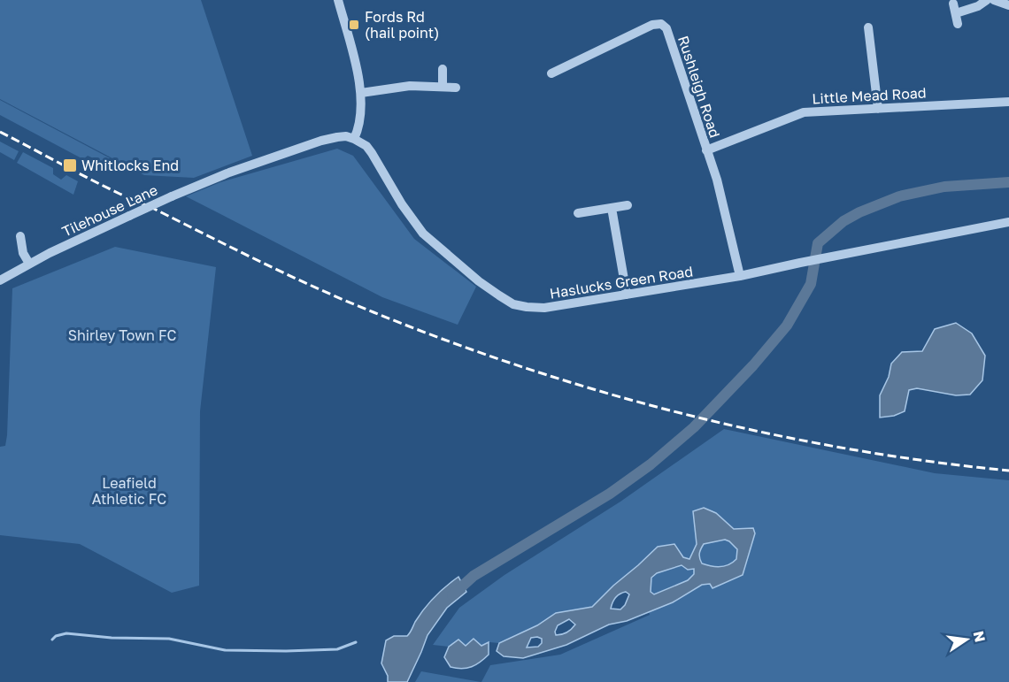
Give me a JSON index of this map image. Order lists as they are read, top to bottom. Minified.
{"streets":{"street":["Rushleigh Road","Little Mead Road","Tilehouse Lane","Haslucks Green Road"]},"crossings":[["Rushleigh Road","Little Mead Road"],["Rushleigh Road","Haslucks Green Road"],["Tilehouse Lane","Haslucks Green Road"]],"parks":["Shirley Town FC","Leafield Athletic FC"],"places":{"transit":["Fords Rd (hail point)","Whitlocks End"]},"north":"right"}
